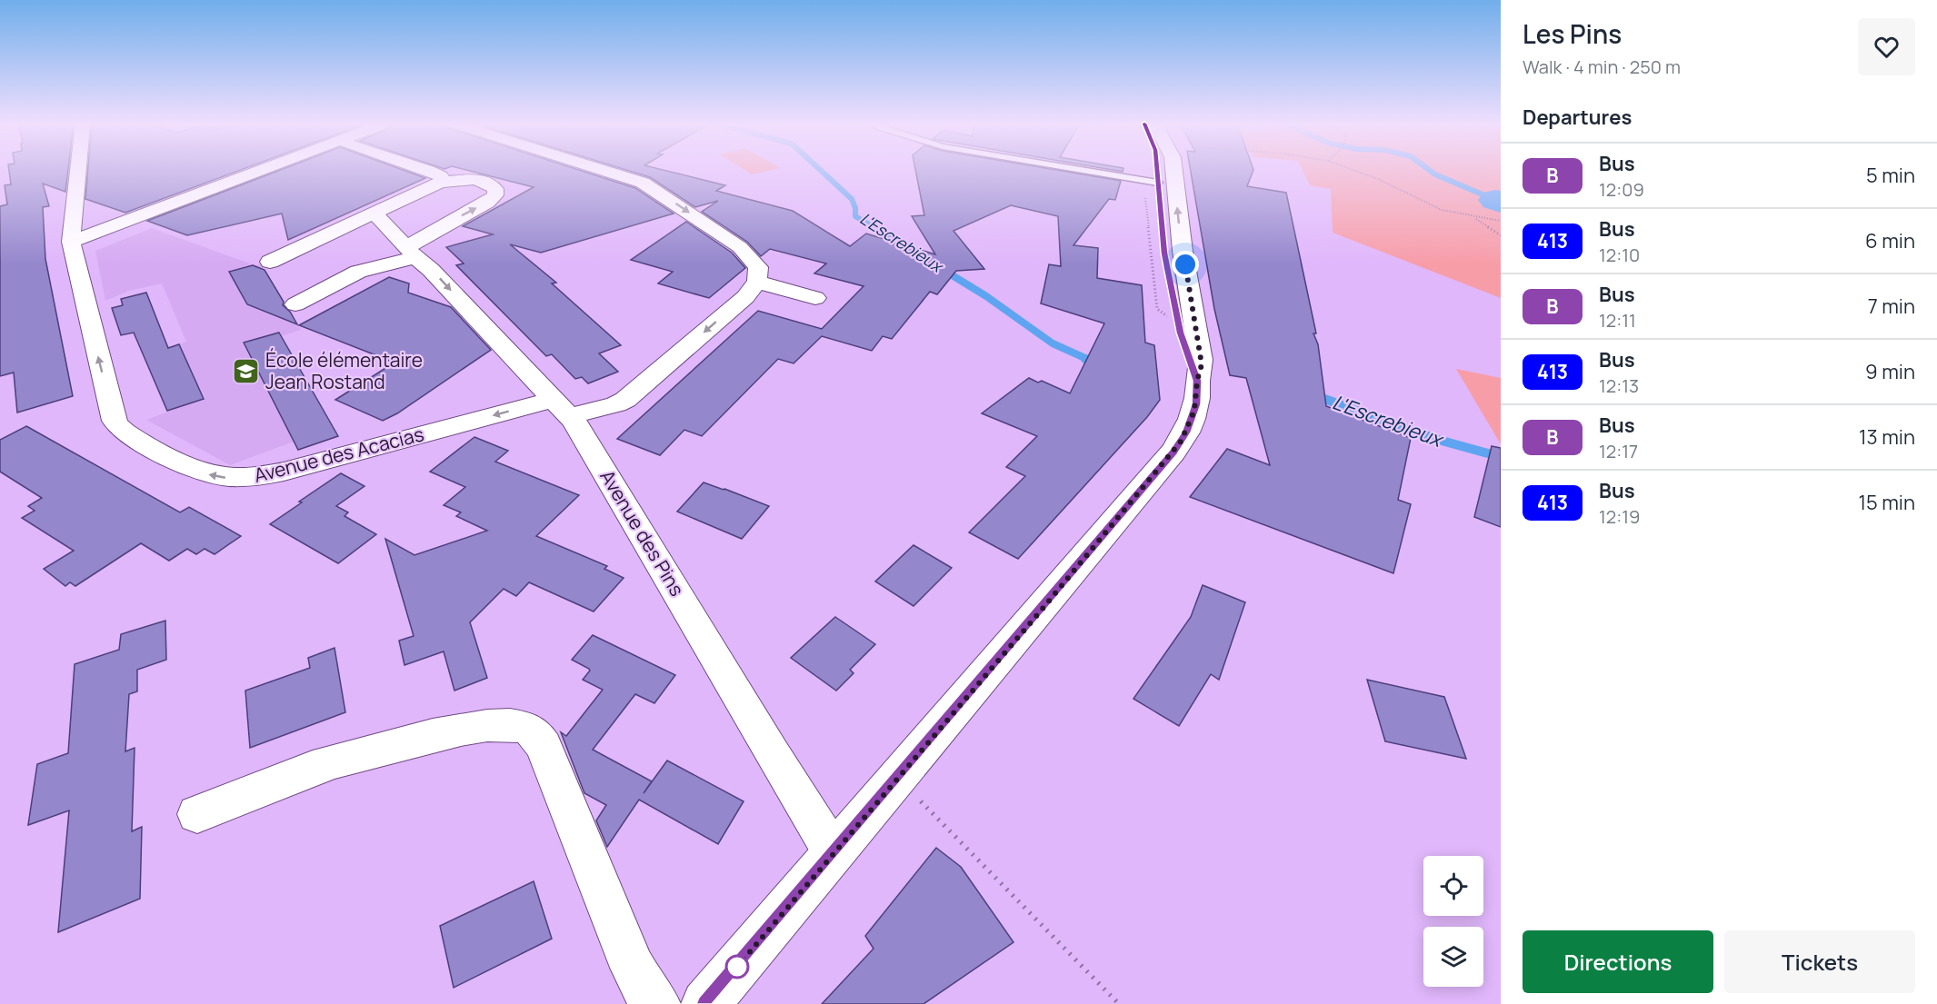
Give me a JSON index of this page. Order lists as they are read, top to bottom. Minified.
{"streets":{"street":["Avenue des Acacias","Avenue des Pins"]},"crossings":[["Avenue des Acacias","Avenue des Pins"]],"water":["L'Escrebieux"],"places":{"school or university":["École élémentaire Jean Rostand"]},"lines":["bus line B"],"page":{"heading":[["Les Pins","Walk · 4 min · 250 m"],"Departures"],"list":[{"mark":"B","name":"Bus","note":"12:09","value":"5 min"},{"mark":"413","name":"Bus","note":"12:10","value":"6 min"},{"mark":"B","name":"Bus","note":"12:11","value":"7 min"},{"mark":"413","name":"Bus","note":"12:13","value":"9 min"},{"mark":"B","name":"Bus","note":"12:17","value":"13 min"},{"mark":"413","name":"Bus","note":"12:19","value":"15 min"}],"buttons":["Directions","Tickets"]}}
